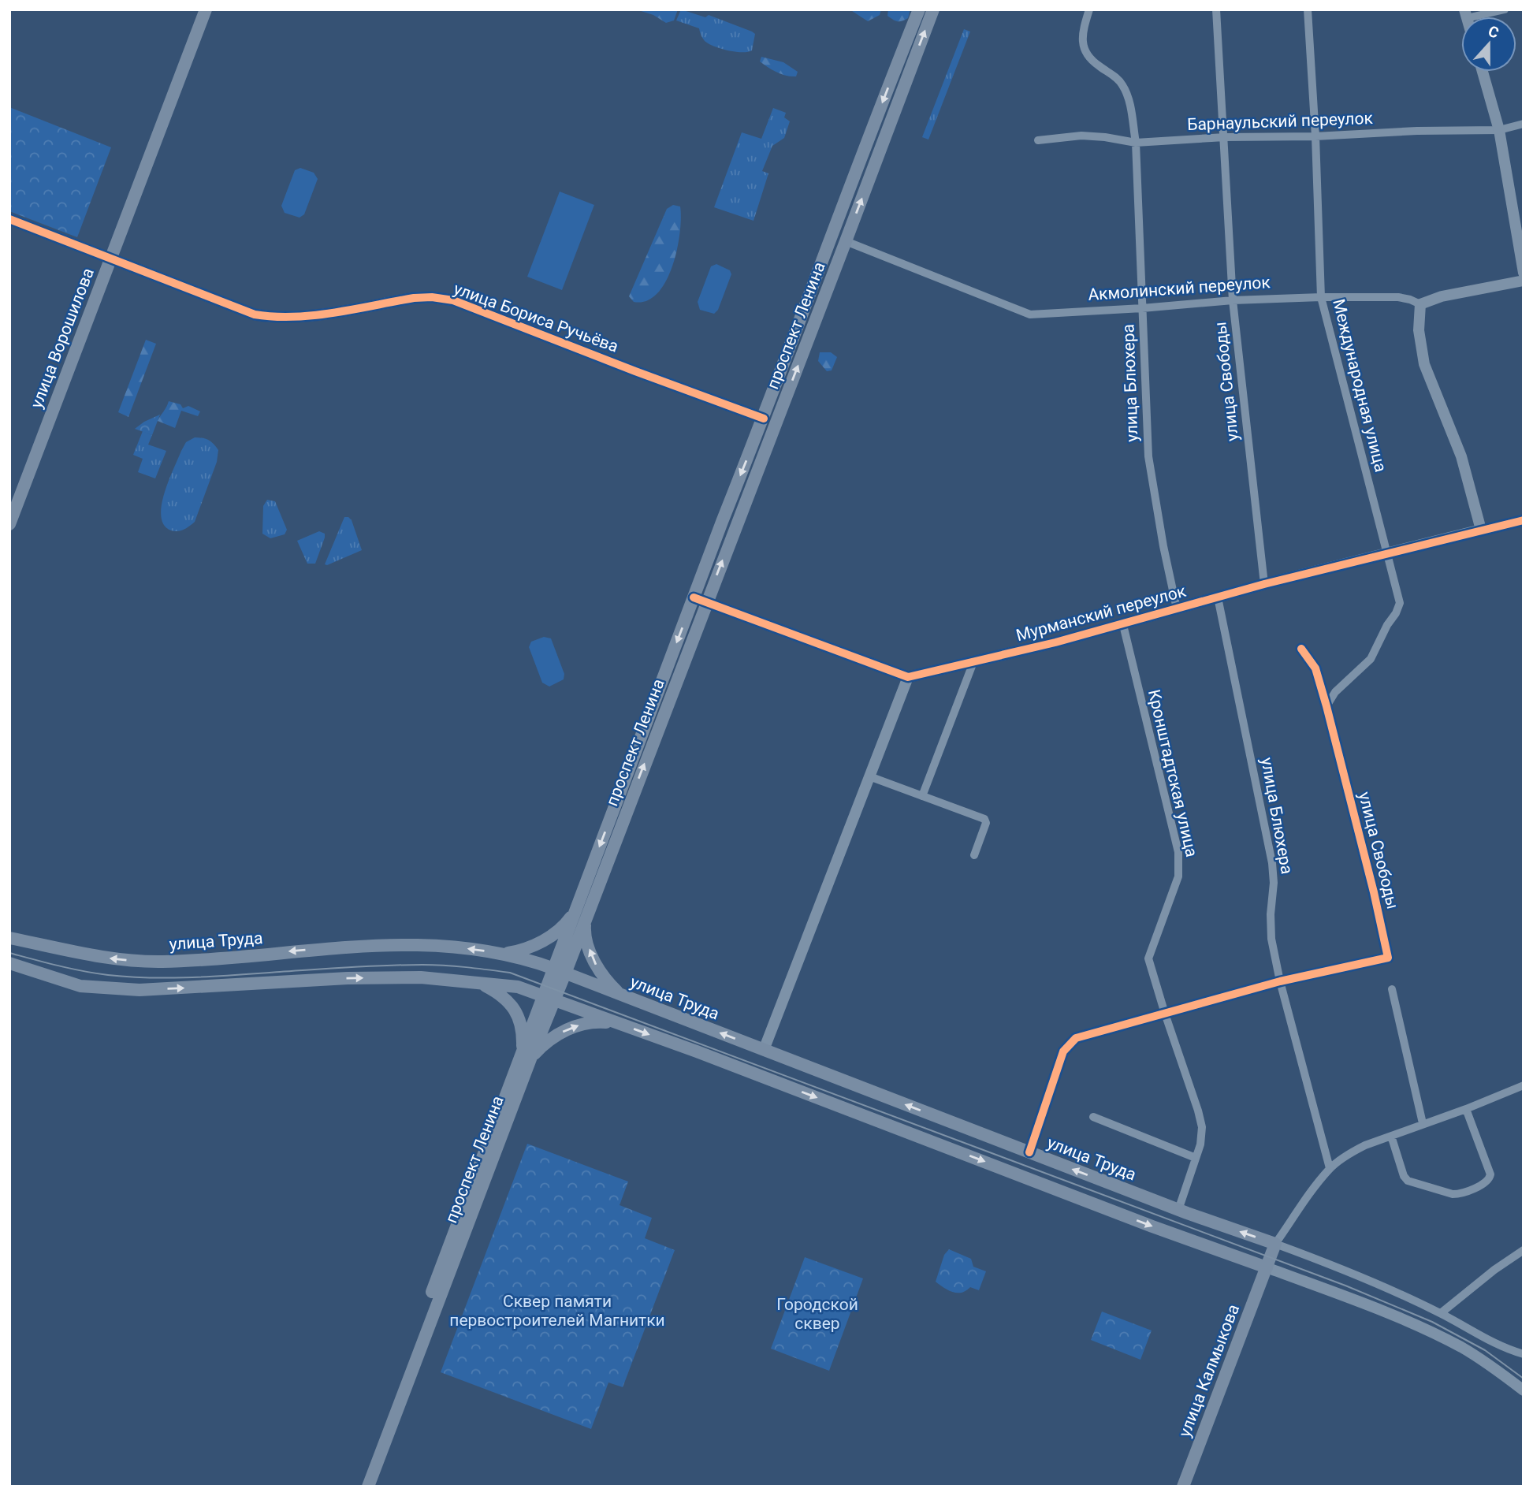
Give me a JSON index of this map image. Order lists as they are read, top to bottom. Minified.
{"streets":{"main road":["улица Бориса Ручьёва","проспект Ленина","улица Ворошилова","улица Труда","улица Калмыкова"],"street":["Барнаульский переулок","Акмолинский переулок","улица Свободы","улица Блюхера","Международная улица","Мурманский переулок","Кронштадтская улица"]},"crossings":[["Барнаульский переулок","улица Свободы"],["Барнаульский переулок","улица Блюхера"],["Барнаульский переулок","Международная улица"],["Акмолинский переулок","проспект Ленина"],["Акмолинский переулок","улица Свободы"],["Акмолинский переулок","улица Блюхера"],["Акмолинский переулок","Международная улица"],["улица Бориса Ручьёва","проспект Ленина"],["улица Бориса Ручьёва","улица Ворошилова"],["проспект Ленина","улица Труда"],["улица Свободы","улица Блюхера"],["улица Свободы","Международная улица"],["улица Свободы","Мурманский переулок"],["улица Блюхера","Мурманский переулок"],["Международная улица","Мурманский переулок"],["Мурманский переулок","Кронштадтская улица"],["Кронштадтская улица","улица Труда"]],"parks":["Сквер памяти первостроителей Магнитки","Городской сквер"],"north":"top"}
